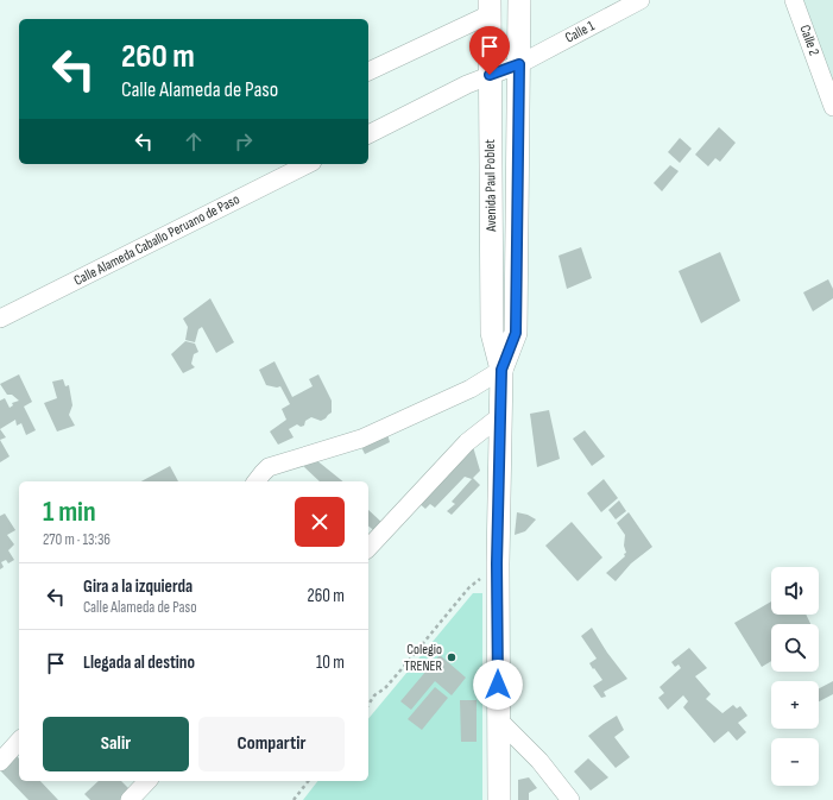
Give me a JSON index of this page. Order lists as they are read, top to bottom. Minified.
{"streets":{"main road":["Avenida Paul Poblet"],"street":["Calle 1","Calle 2","Calle Alameda Caballo Peruano de Paso"]},"crossings":[["Calle 1","Avenida Paul Poblet"]],"places":["Colegio TRENER"],"page":{"turn":["260 m","Calle Alameda de Paso"],"heading":["1 min","270 m · 13:36"],"list":[{"name":"Gira a la izquierda","note":"Calle Alameda de Paso","value":"260 m"},{"name":"Llegada al destino","value":"10 m"}],"map_buttons":["+","−"],"buttons":["Salir","Compartir"]}}
